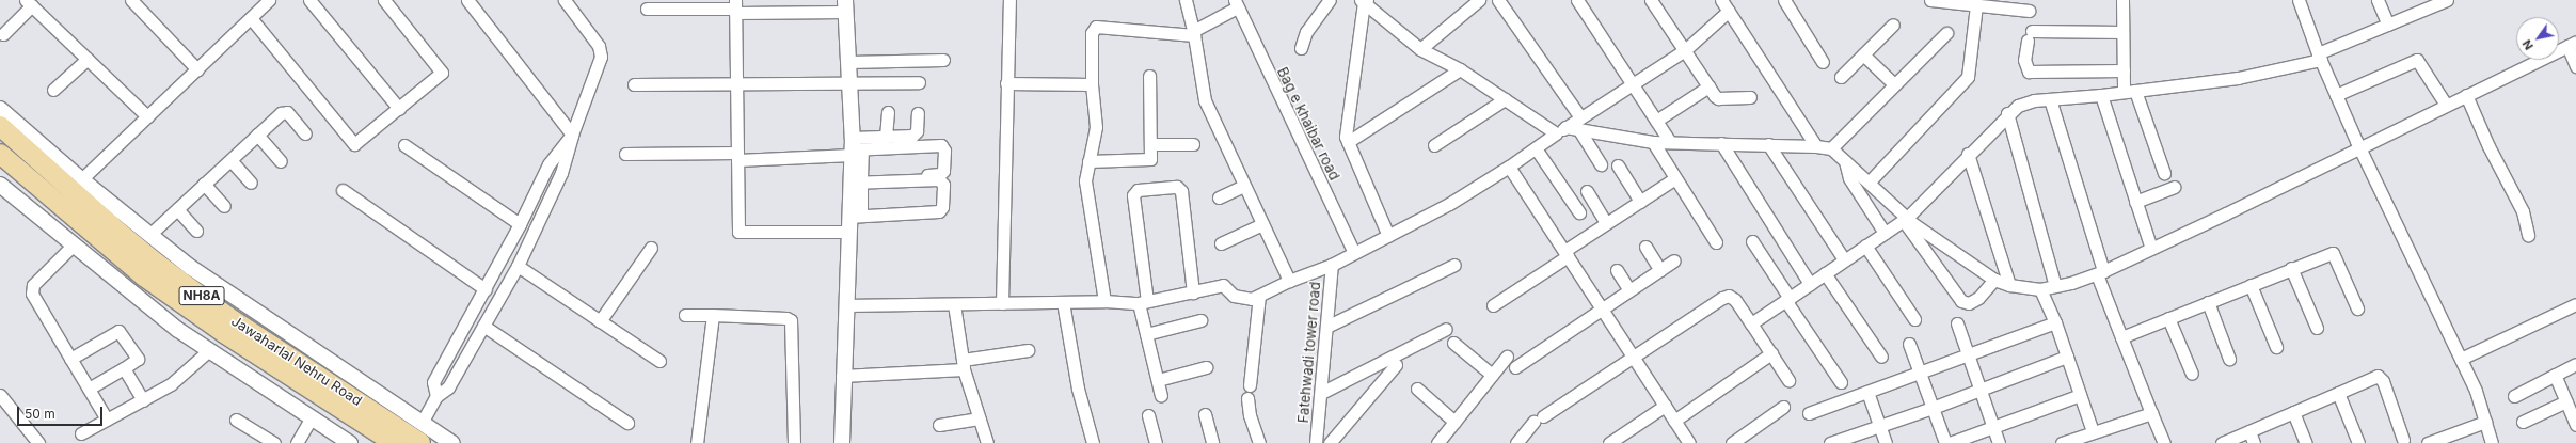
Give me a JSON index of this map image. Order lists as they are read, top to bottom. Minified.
{"streets":{"main road":["NH8A","Jawaharlal Nehru Road"],"street":["Bag e khaibar road","Fatehwadi tower road"]},"scale_bar":"50 m","north":"bottom left"}
